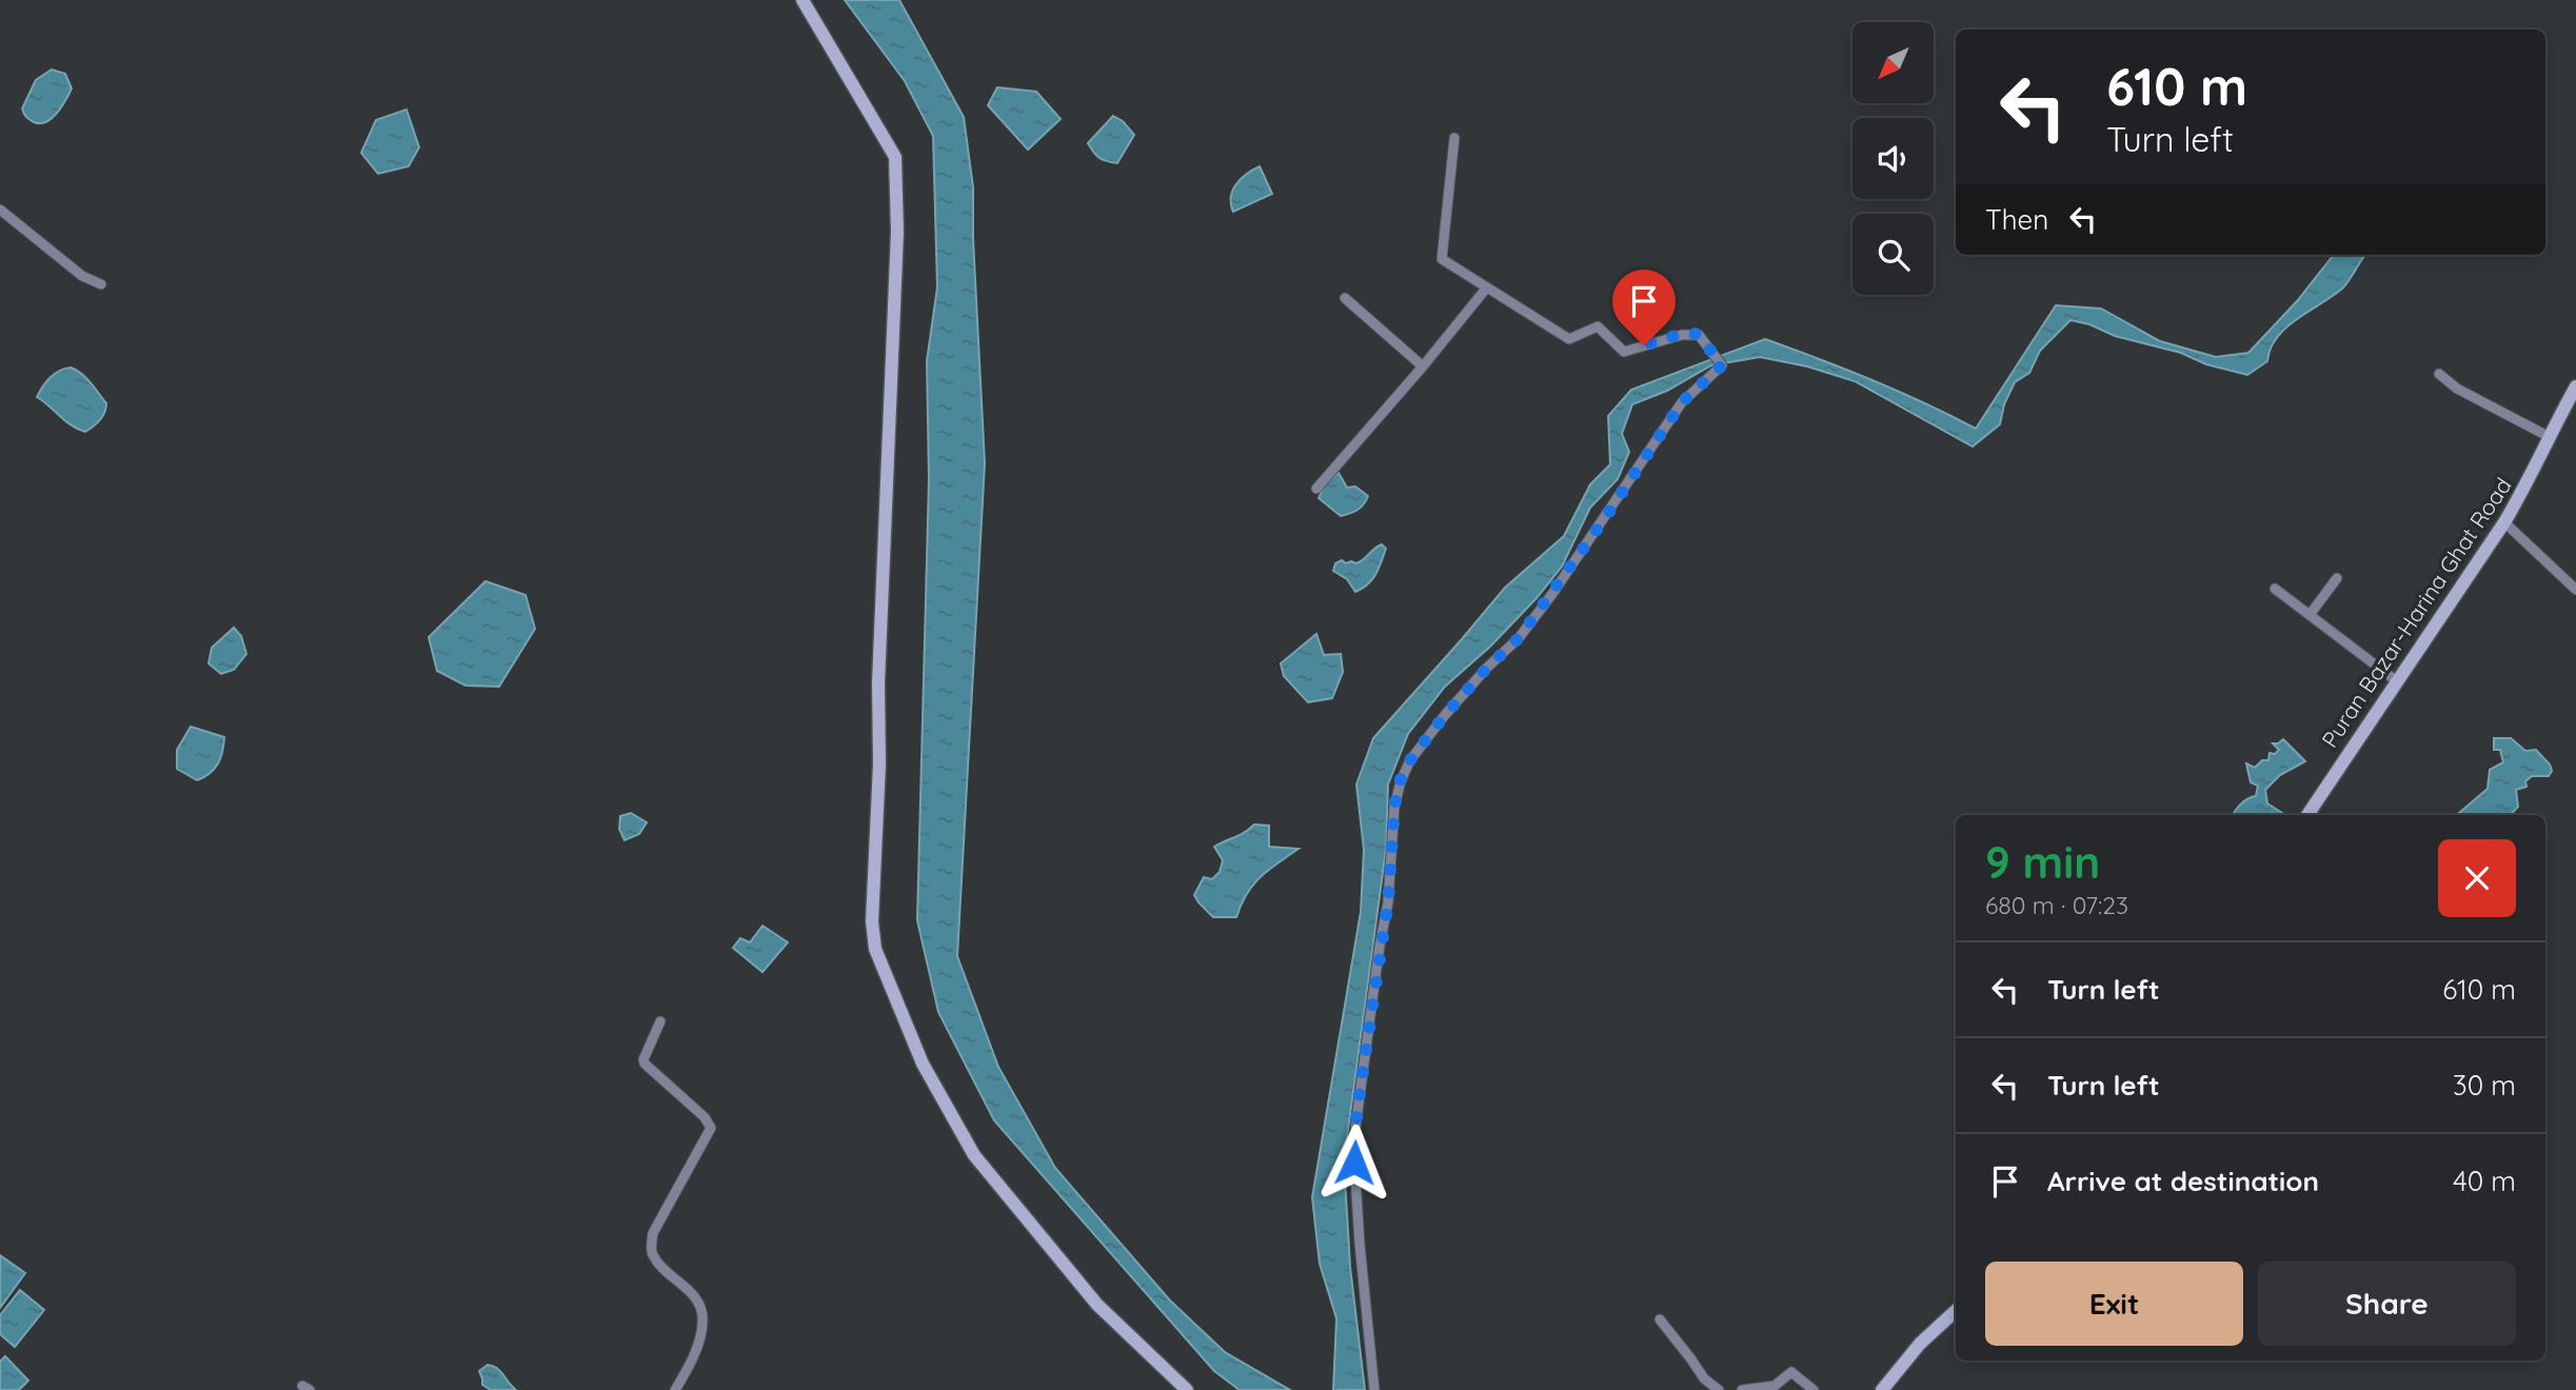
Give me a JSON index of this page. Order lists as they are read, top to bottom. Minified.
{"streets":{"main road":["Puran Bazar-Harina Ghat Road"]},"north":"bottom left","page":{"turn":["610 m","Turn left"],"then":"Then","heading":["9 min","680 m · 07:23"],"list":[{"name":"Turn left","value":"610 m"},{"name":"Turn left","value":"30 m"},{"name":"Arrive at destination","value":"40 m"}],"buttons":["Exit","Share"]}}
